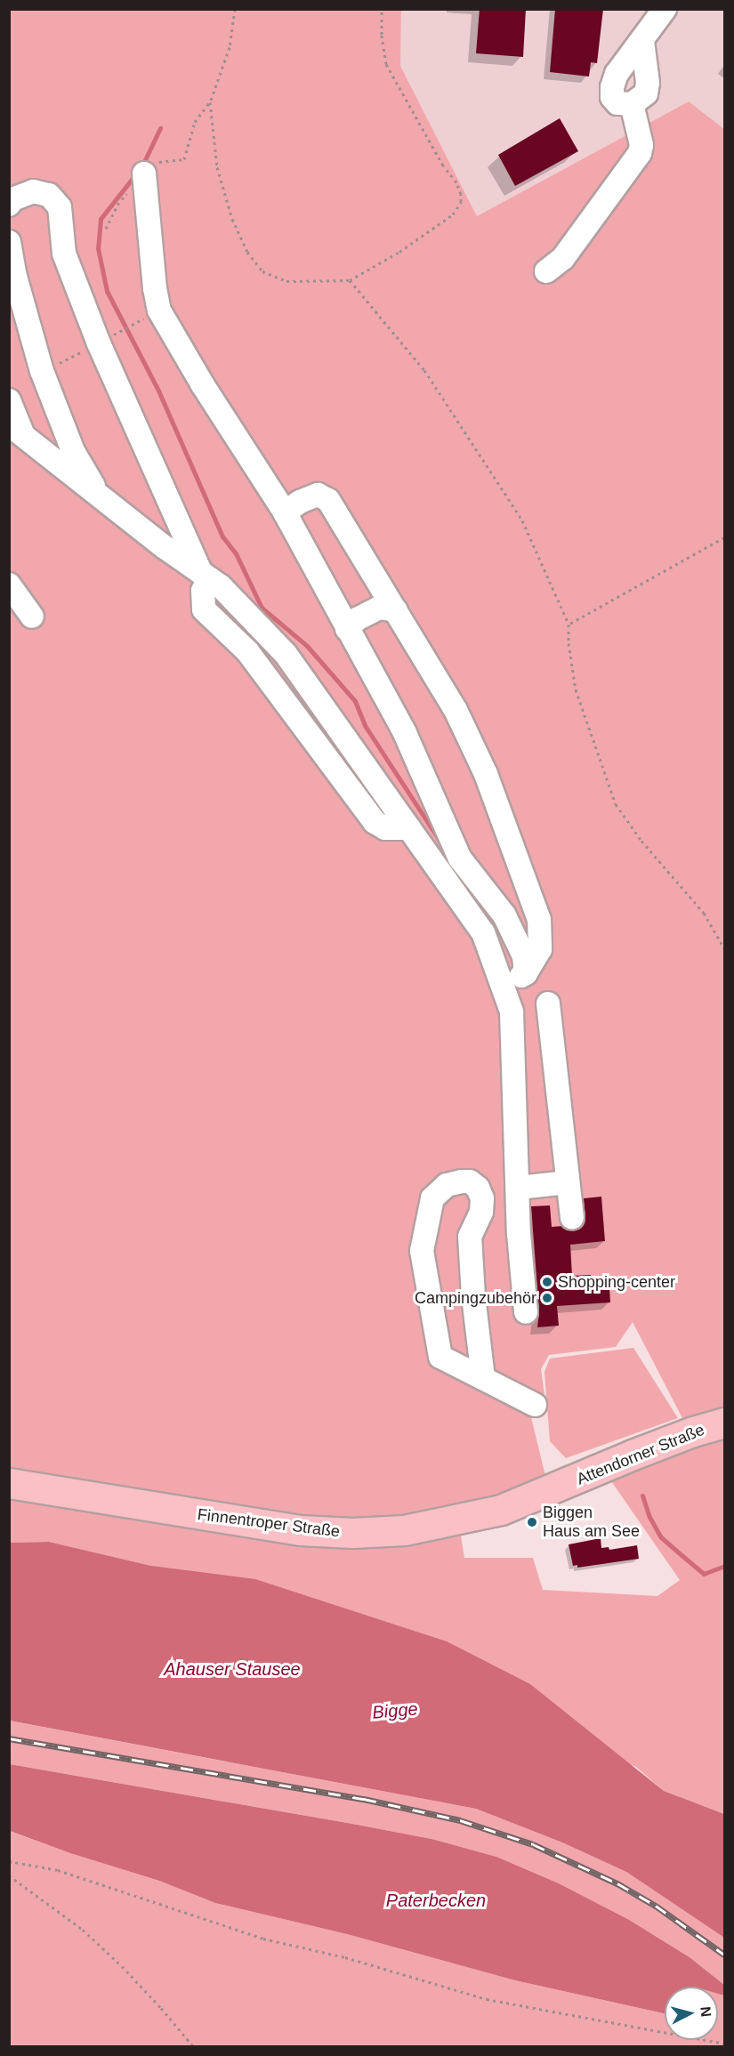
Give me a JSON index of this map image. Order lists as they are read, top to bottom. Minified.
{"streets":{"main road":["Attendorner Straße","Finnentroper Straße"]},"crossings":[["Attendorner Straße","Finnentroper Straße"]],"water":["Ahauser Stausee","Bigge","Paterbecken"],"places":["Shopping-center","Campingzubehör","Biggen Haus am See"],"north":"right"}
